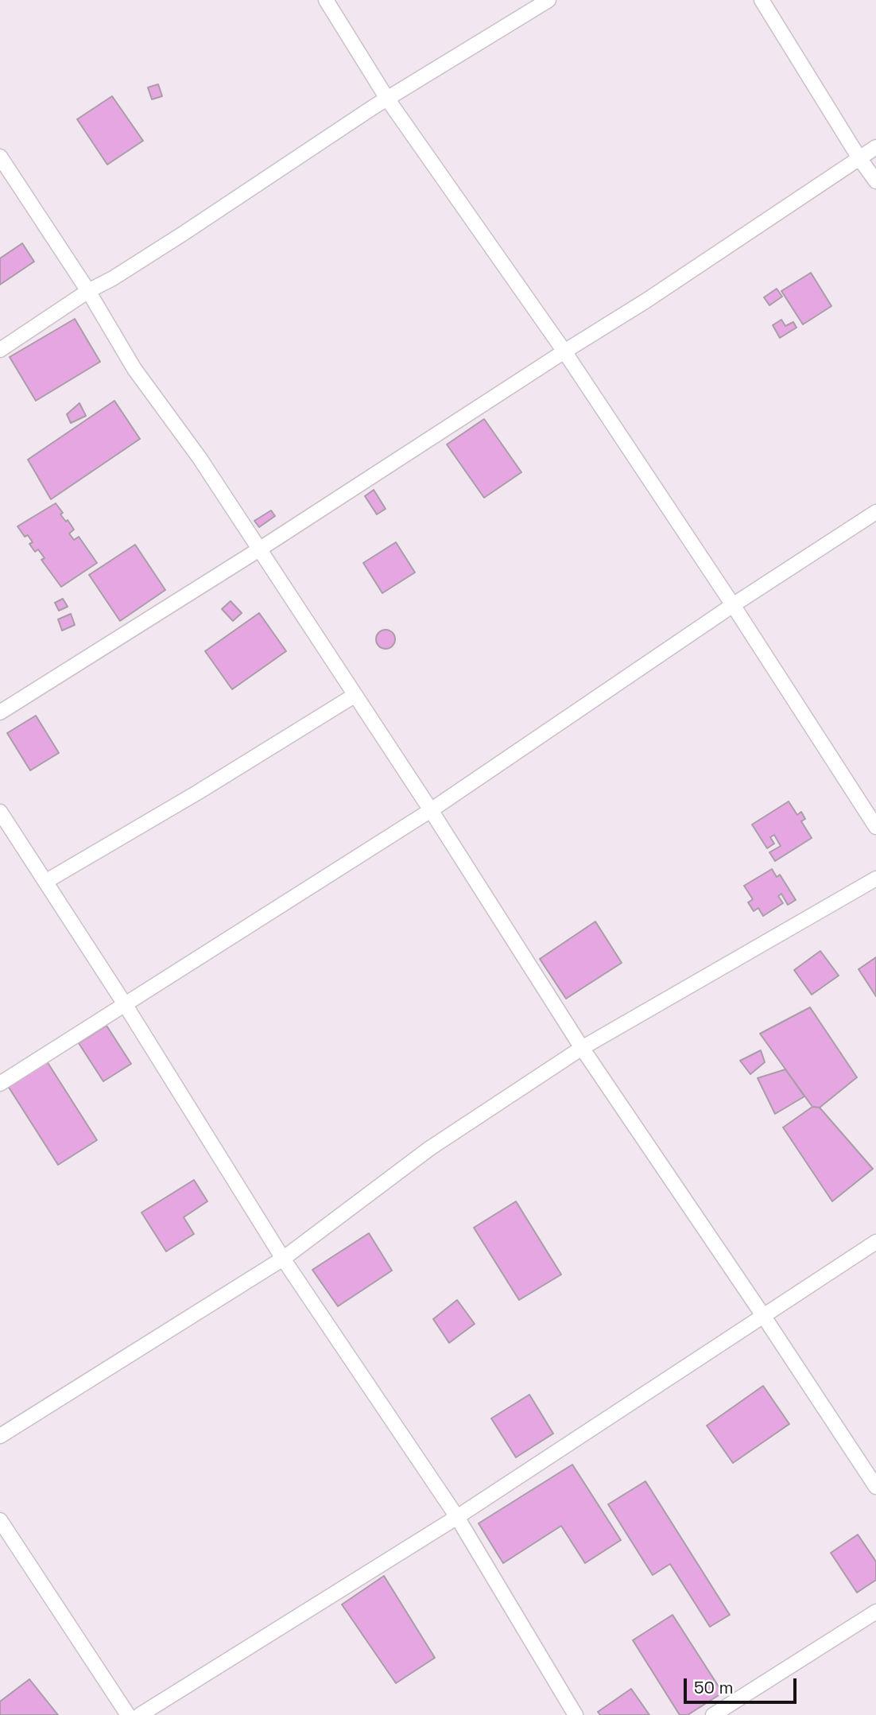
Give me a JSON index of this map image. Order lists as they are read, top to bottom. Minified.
{"scale_bar":"50 m"}
